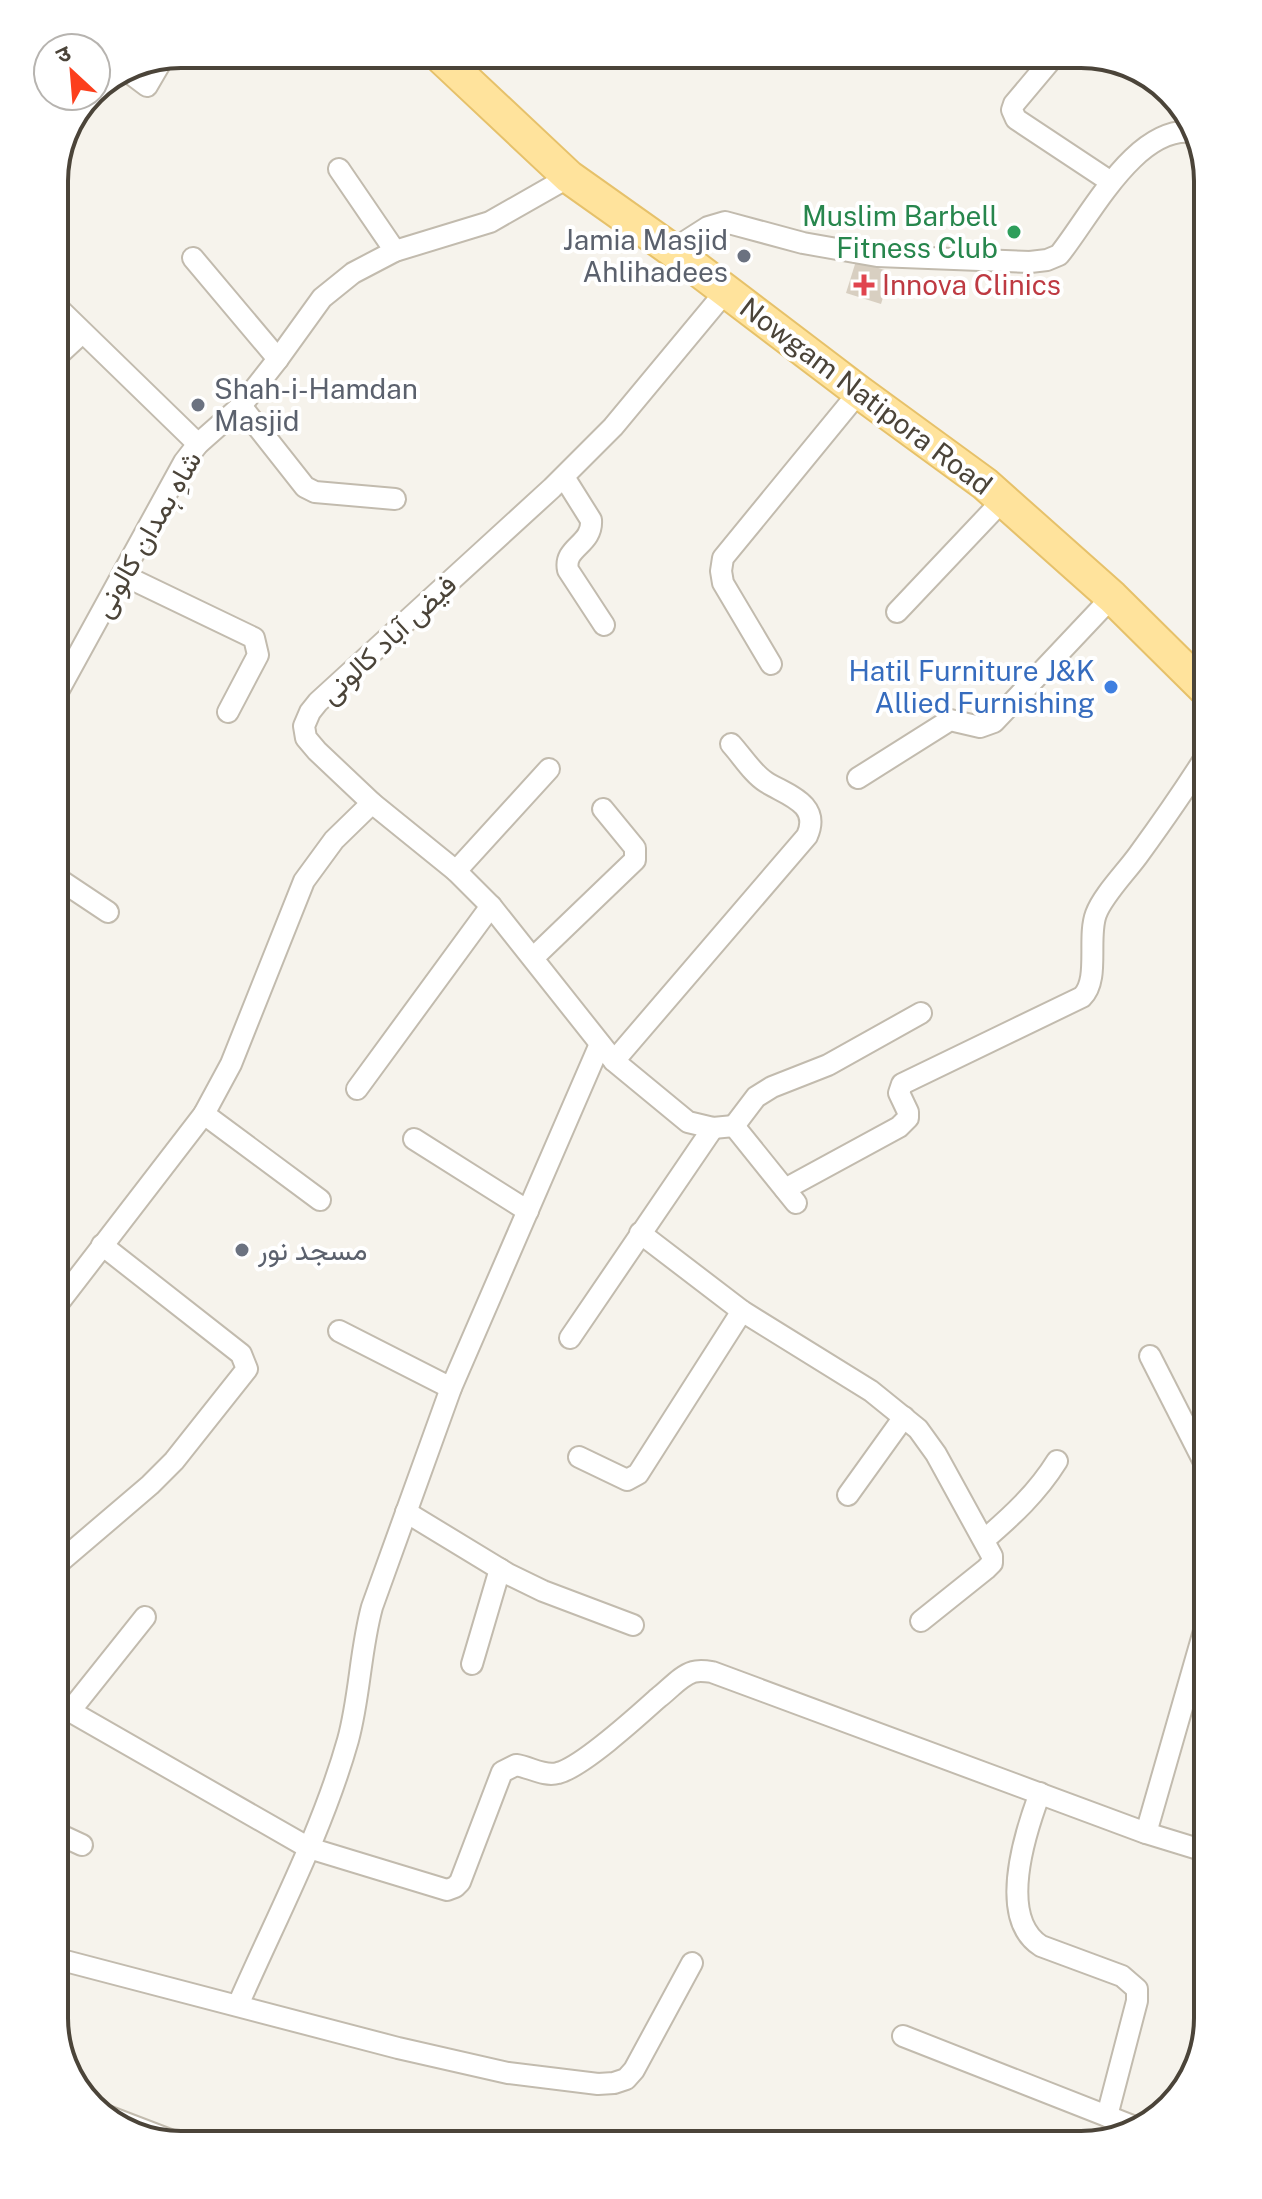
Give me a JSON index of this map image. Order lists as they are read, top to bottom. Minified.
{"streets":{"main road":["Nowgam Natipora Road"],"street":["شاہِ ہمدان کالونی","فیض آباد کالونی"]},"crossings":[["Nowgam Natipora Road","شاہِ ہمدان کالونی"],["Nowgam Natipora Road","فیض آباد کالونی"]],"places":{"other":["Muslim Barbell Fitness Club","Jamia Masjid Ahlihadees","Shah-i-Hamdan Masjid","Hatil Furniture J&K Allied Furnishing","مسجد نور"],"health":["Innova Clinics"]},"north":"top left"}
